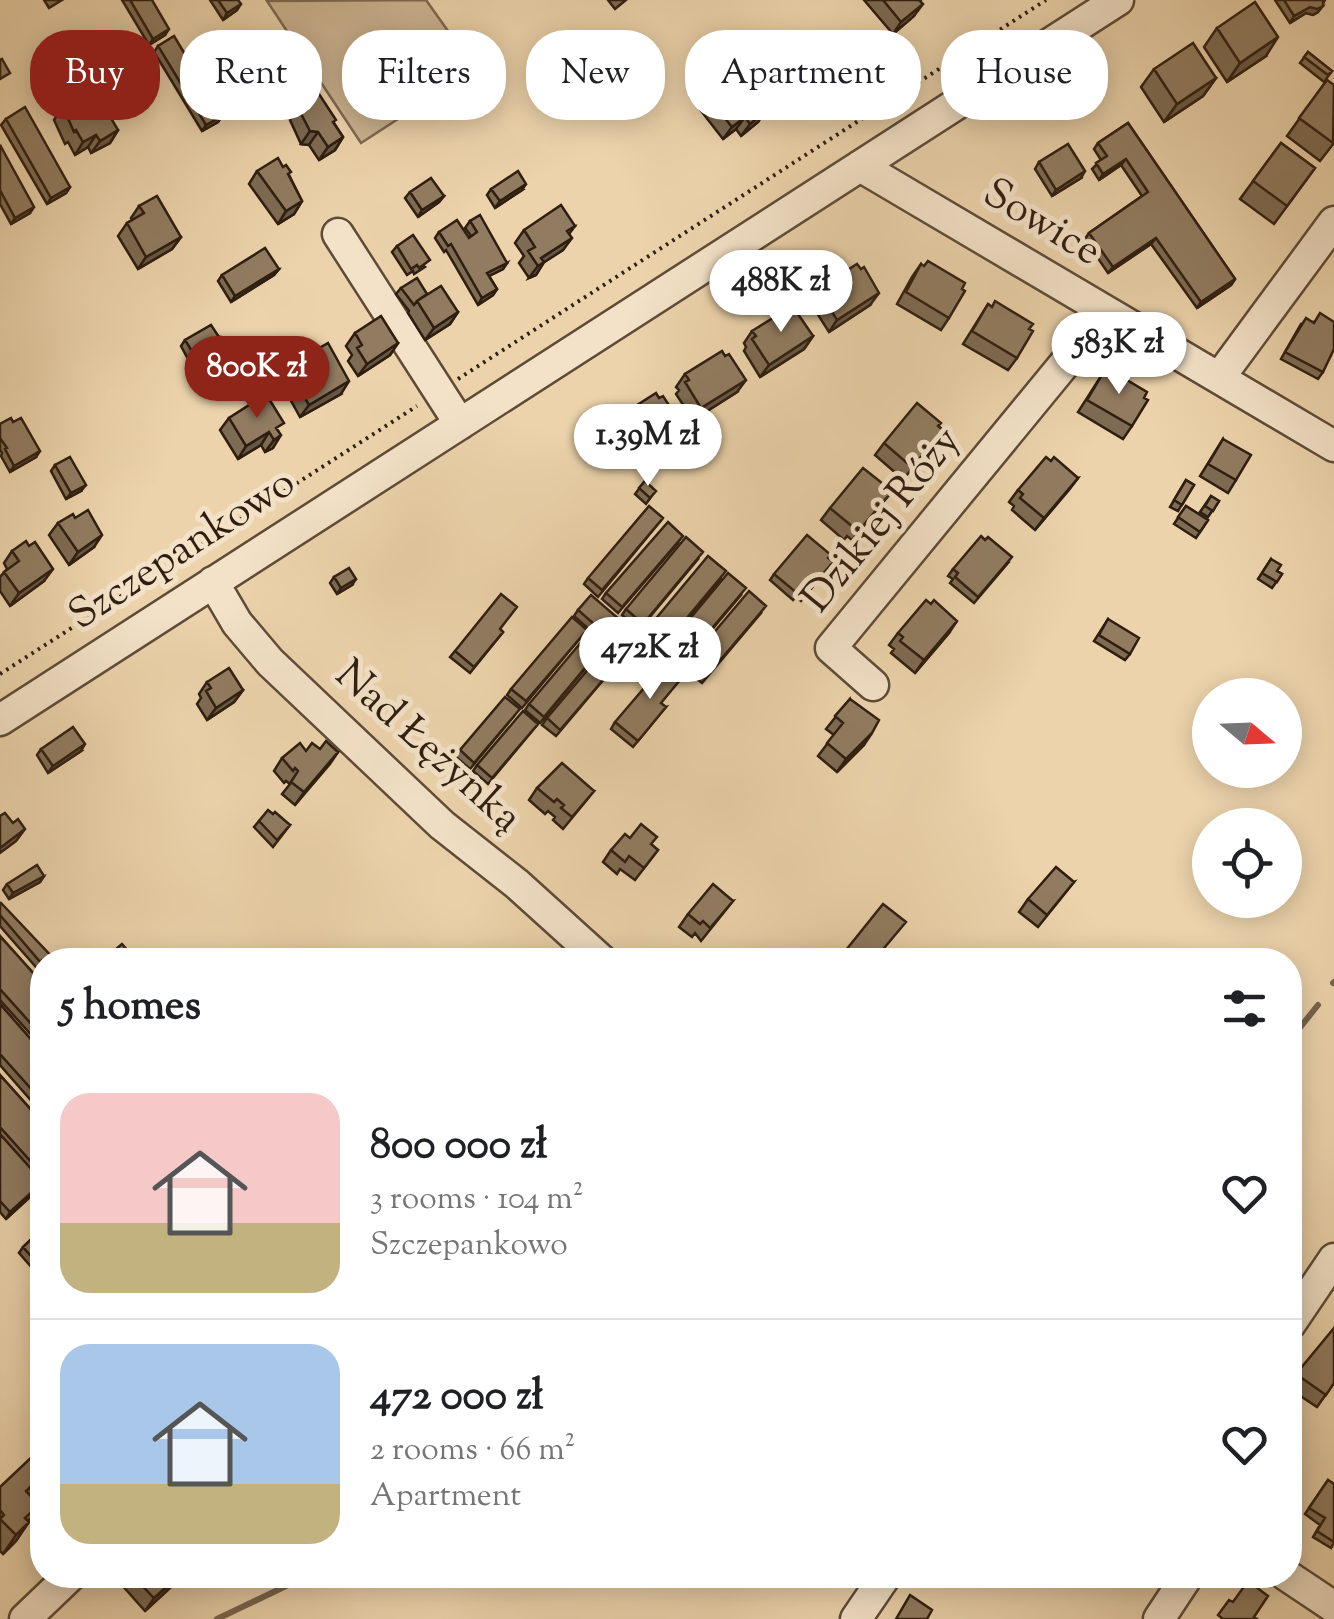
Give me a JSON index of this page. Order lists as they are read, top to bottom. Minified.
{"streets":{"street":["Sowice","Dzikiej Róży","Szczepankowo","Nad Łężynką"]},"crossings":[["Sowice","Dzikiej Róży"],["Sowice","Szczepankowo"],["Szczepankowo","Nad Łężynką"]],"north":"right","page":{"chip":["Buy","Rent","Filters","New","Apartment","House"],"price":["488K zł","583K zł","800K zł","1.39M zł","472K zł"],"heading":"5 homes","list":[{"name":"800 000 zł","note":"3 rooms · 104 m² · Szczepankowo"},{"name":"472 000 zł","note":"2 rooms · 66 m² · Apartment"}]}}
